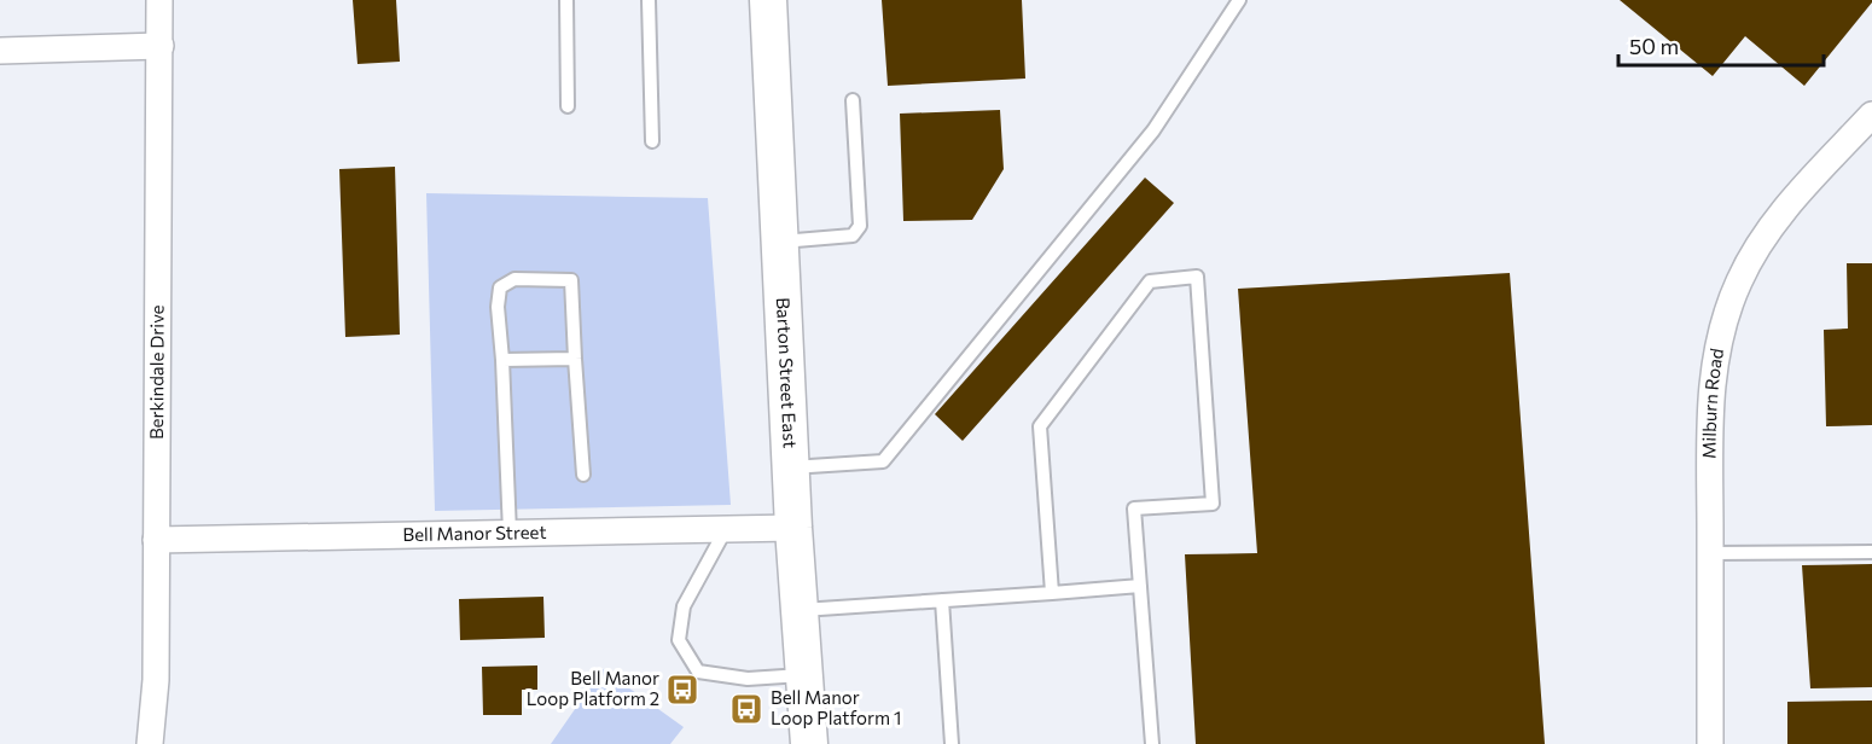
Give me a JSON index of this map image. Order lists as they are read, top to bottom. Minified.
{"streets":{"main road":["Barton Street East"],"street":["Berkindale Drive","Milburn Road","Bell Manor Street"]},"crossings":[["Berkindale Drive","Bell Manor Street"],["Barton Street East","Bell Manor Street"]],"places":{"bus stop":["Bell Manor Loop Platform 2","Bell Manor Loop Platform 1"]},"scale_bar":"50 m"}
